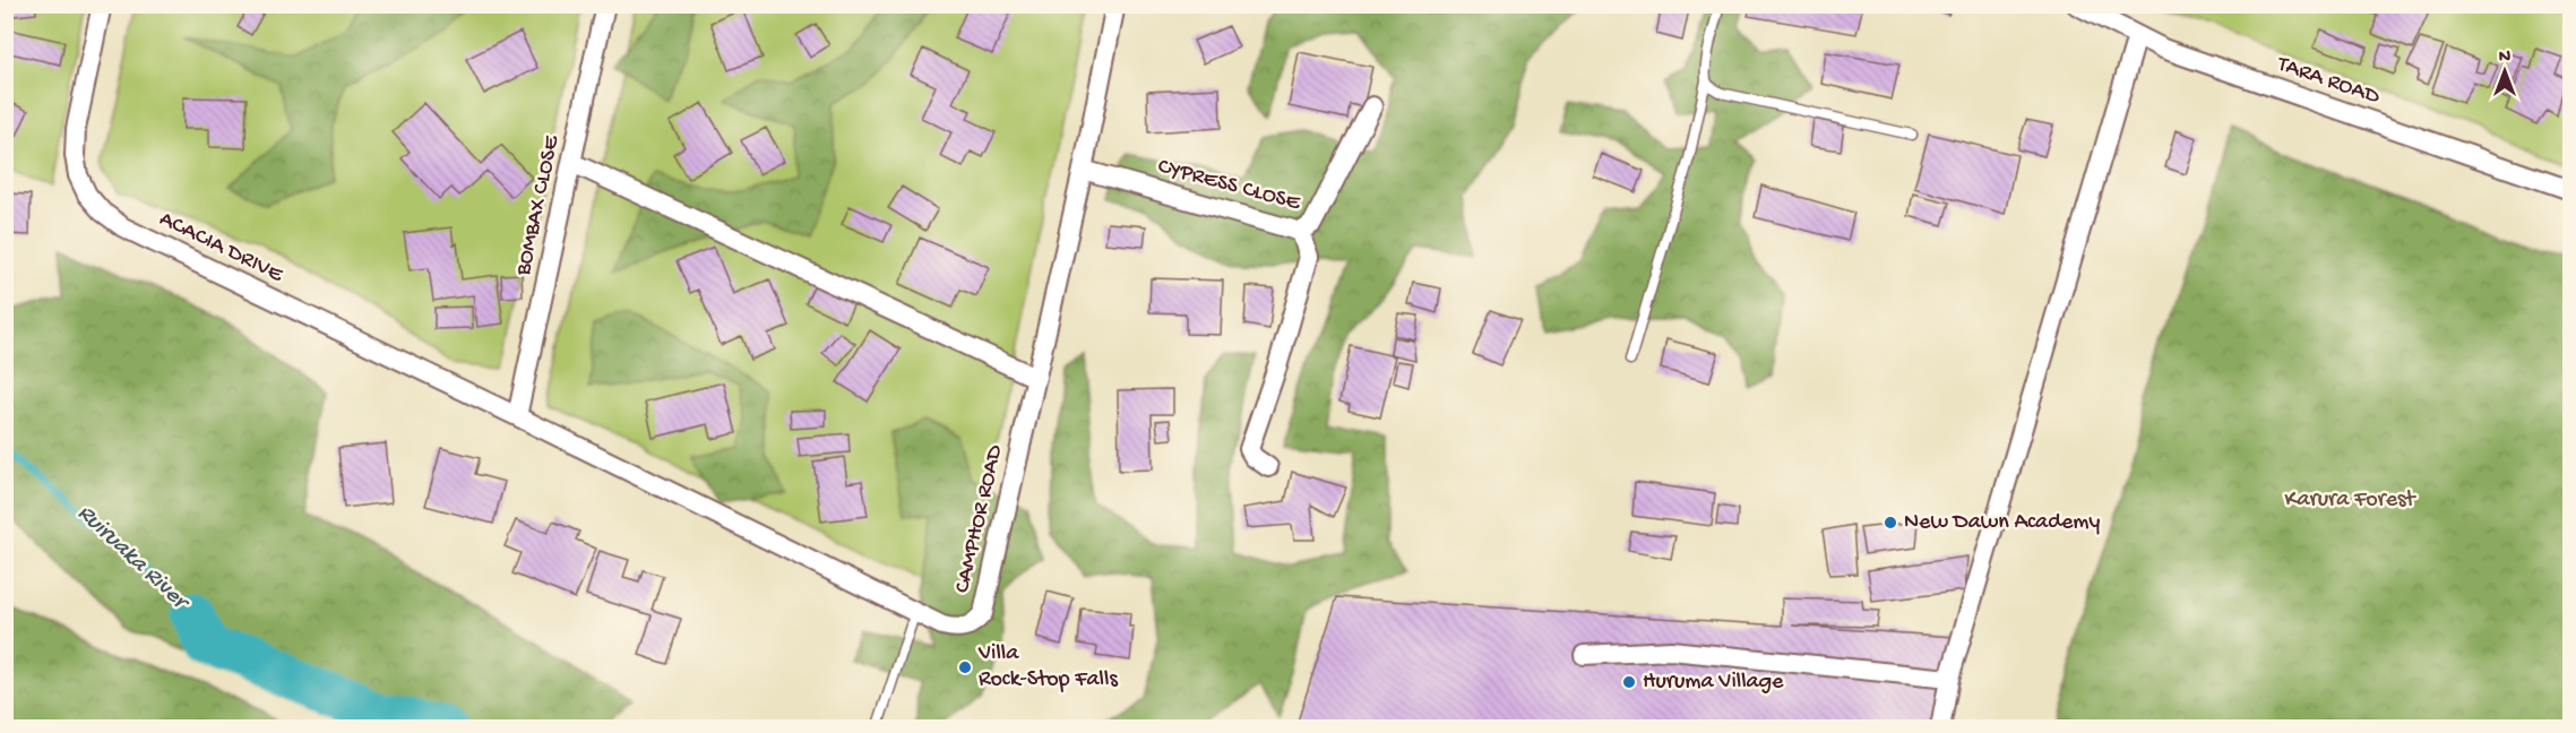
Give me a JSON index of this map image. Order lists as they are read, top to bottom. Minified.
{"streets":{"street":["TARA ROAD","CYPRESS CLOSE","BOMBAX CLOSE","ACACIA DRIVE","CAMPHOR ROAD"]},"crossings":[["CYPRESS CLOSE","CAMPHOR ROAD"],["BOMBAX CLOSE","ACACIA DRIVE"],["BOMBAX CLOSE","CAMPHOR ROAD"],["ACACIA DRIVE","CAMPHOR ROAD"]],"water":["Ruiruaka River"],"parks":["Karura Forest"],"places":["New Dawn Academy","Villa Rock-Stop Falls","Huruma Village"],"north":"top"}
